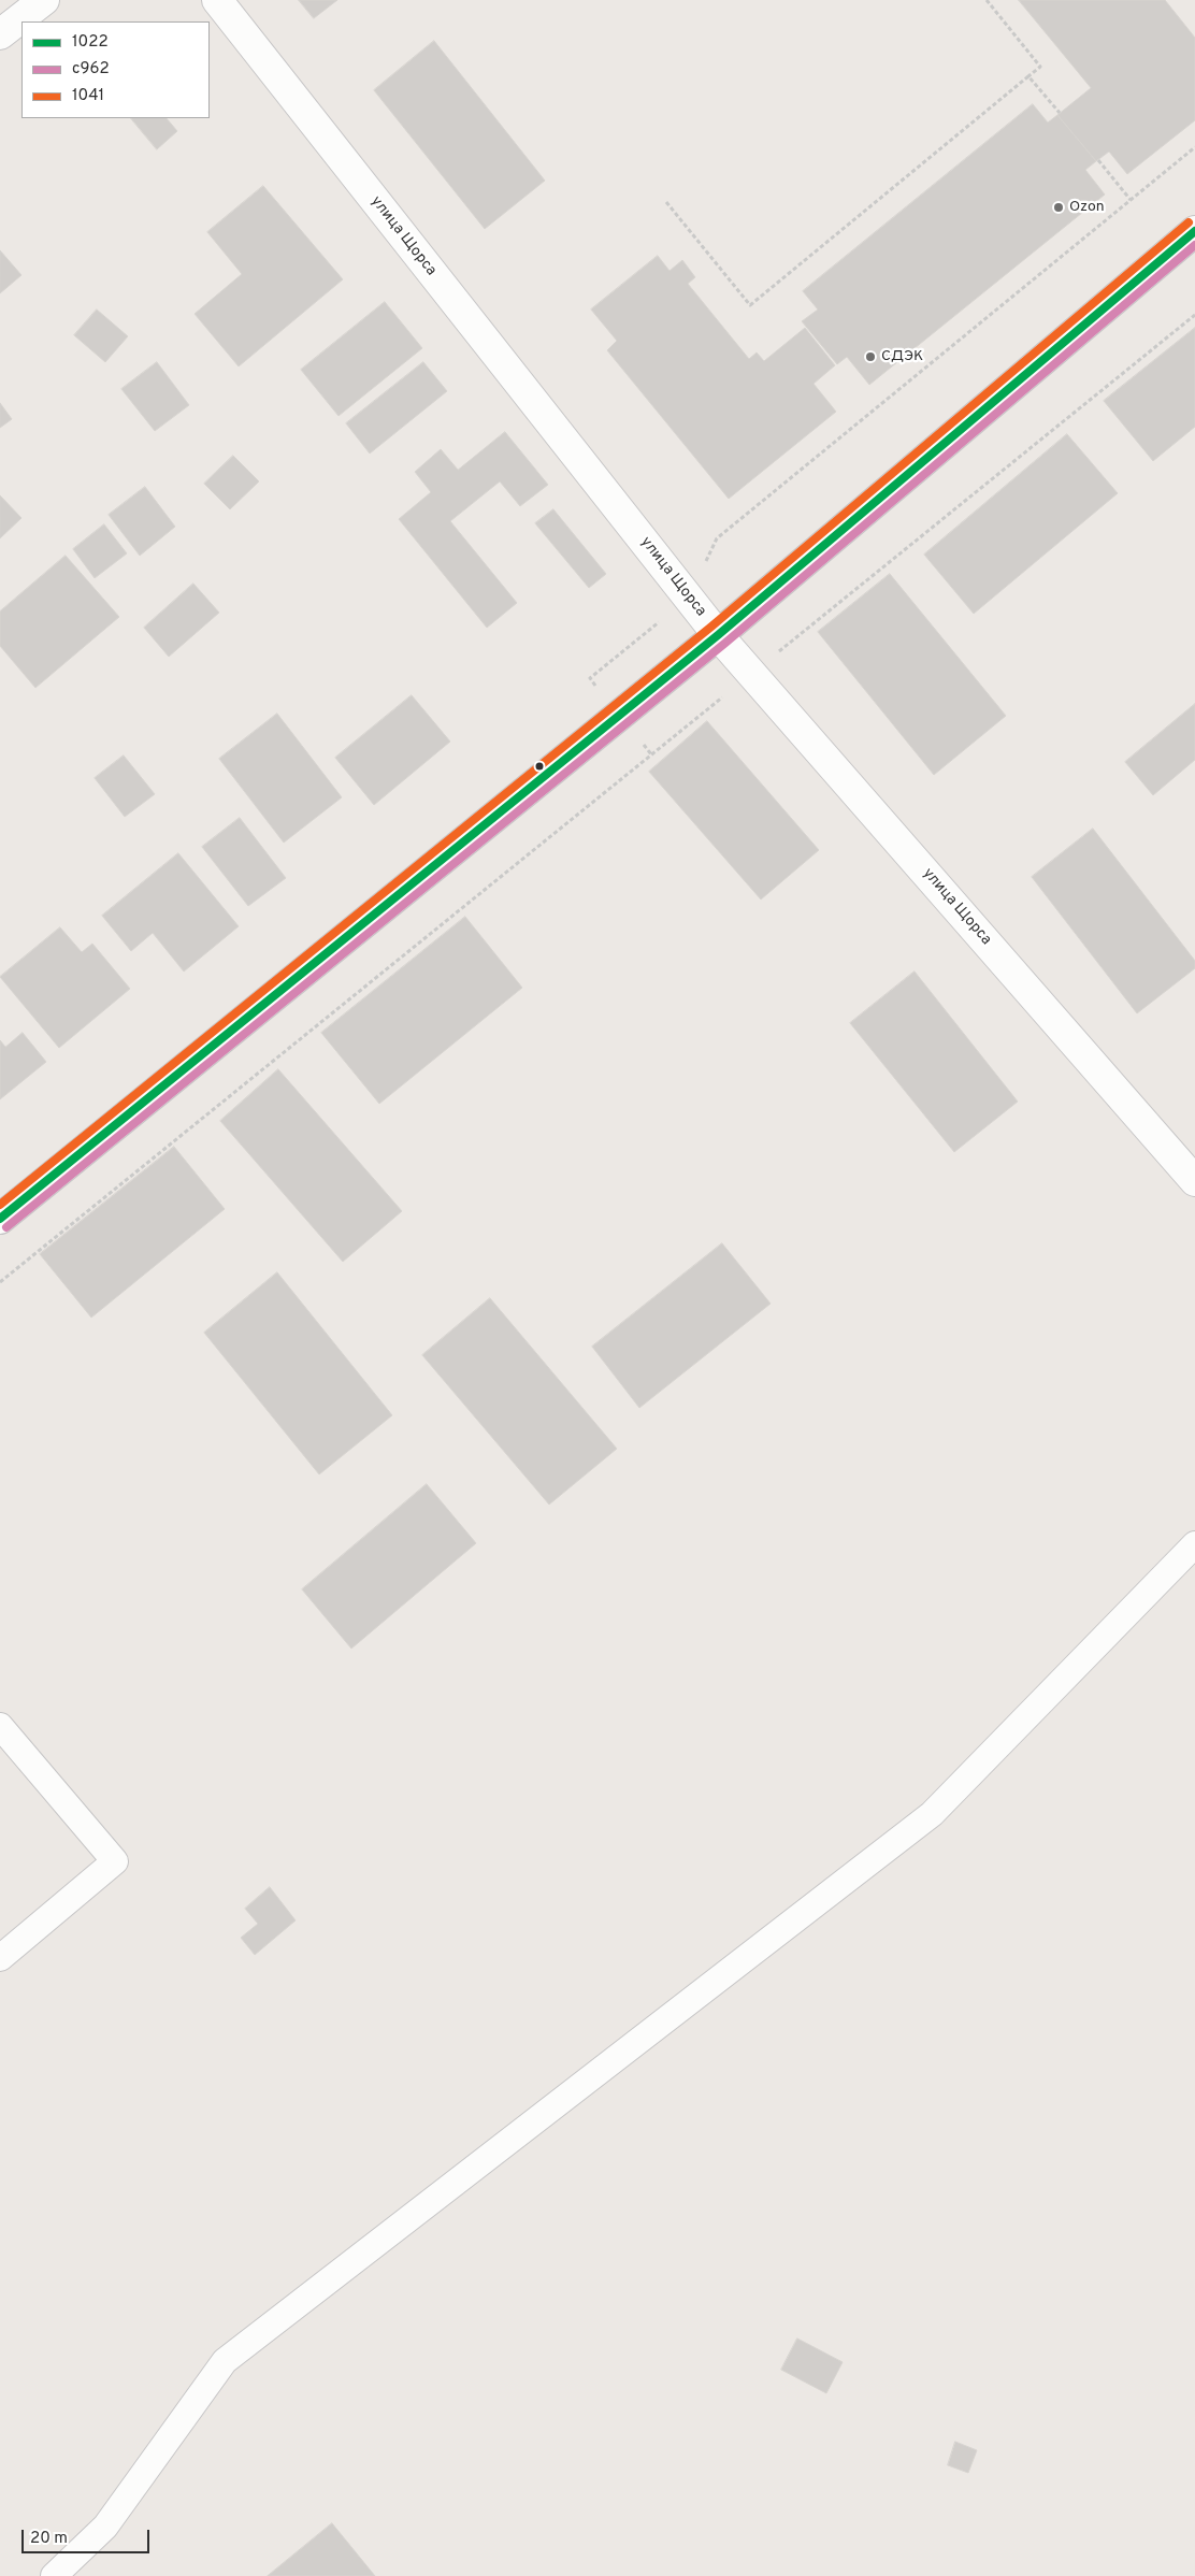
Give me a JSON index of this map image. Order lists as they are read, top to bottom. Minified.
{"streets":{"street":["улица Щорса"]},"places":["Ozon","СДЭК"],"lines":["transit line 1041","transit line 1022","transit line с962"],"legend":["1022","с962","1041"],"scale_bar":"20 m"}
